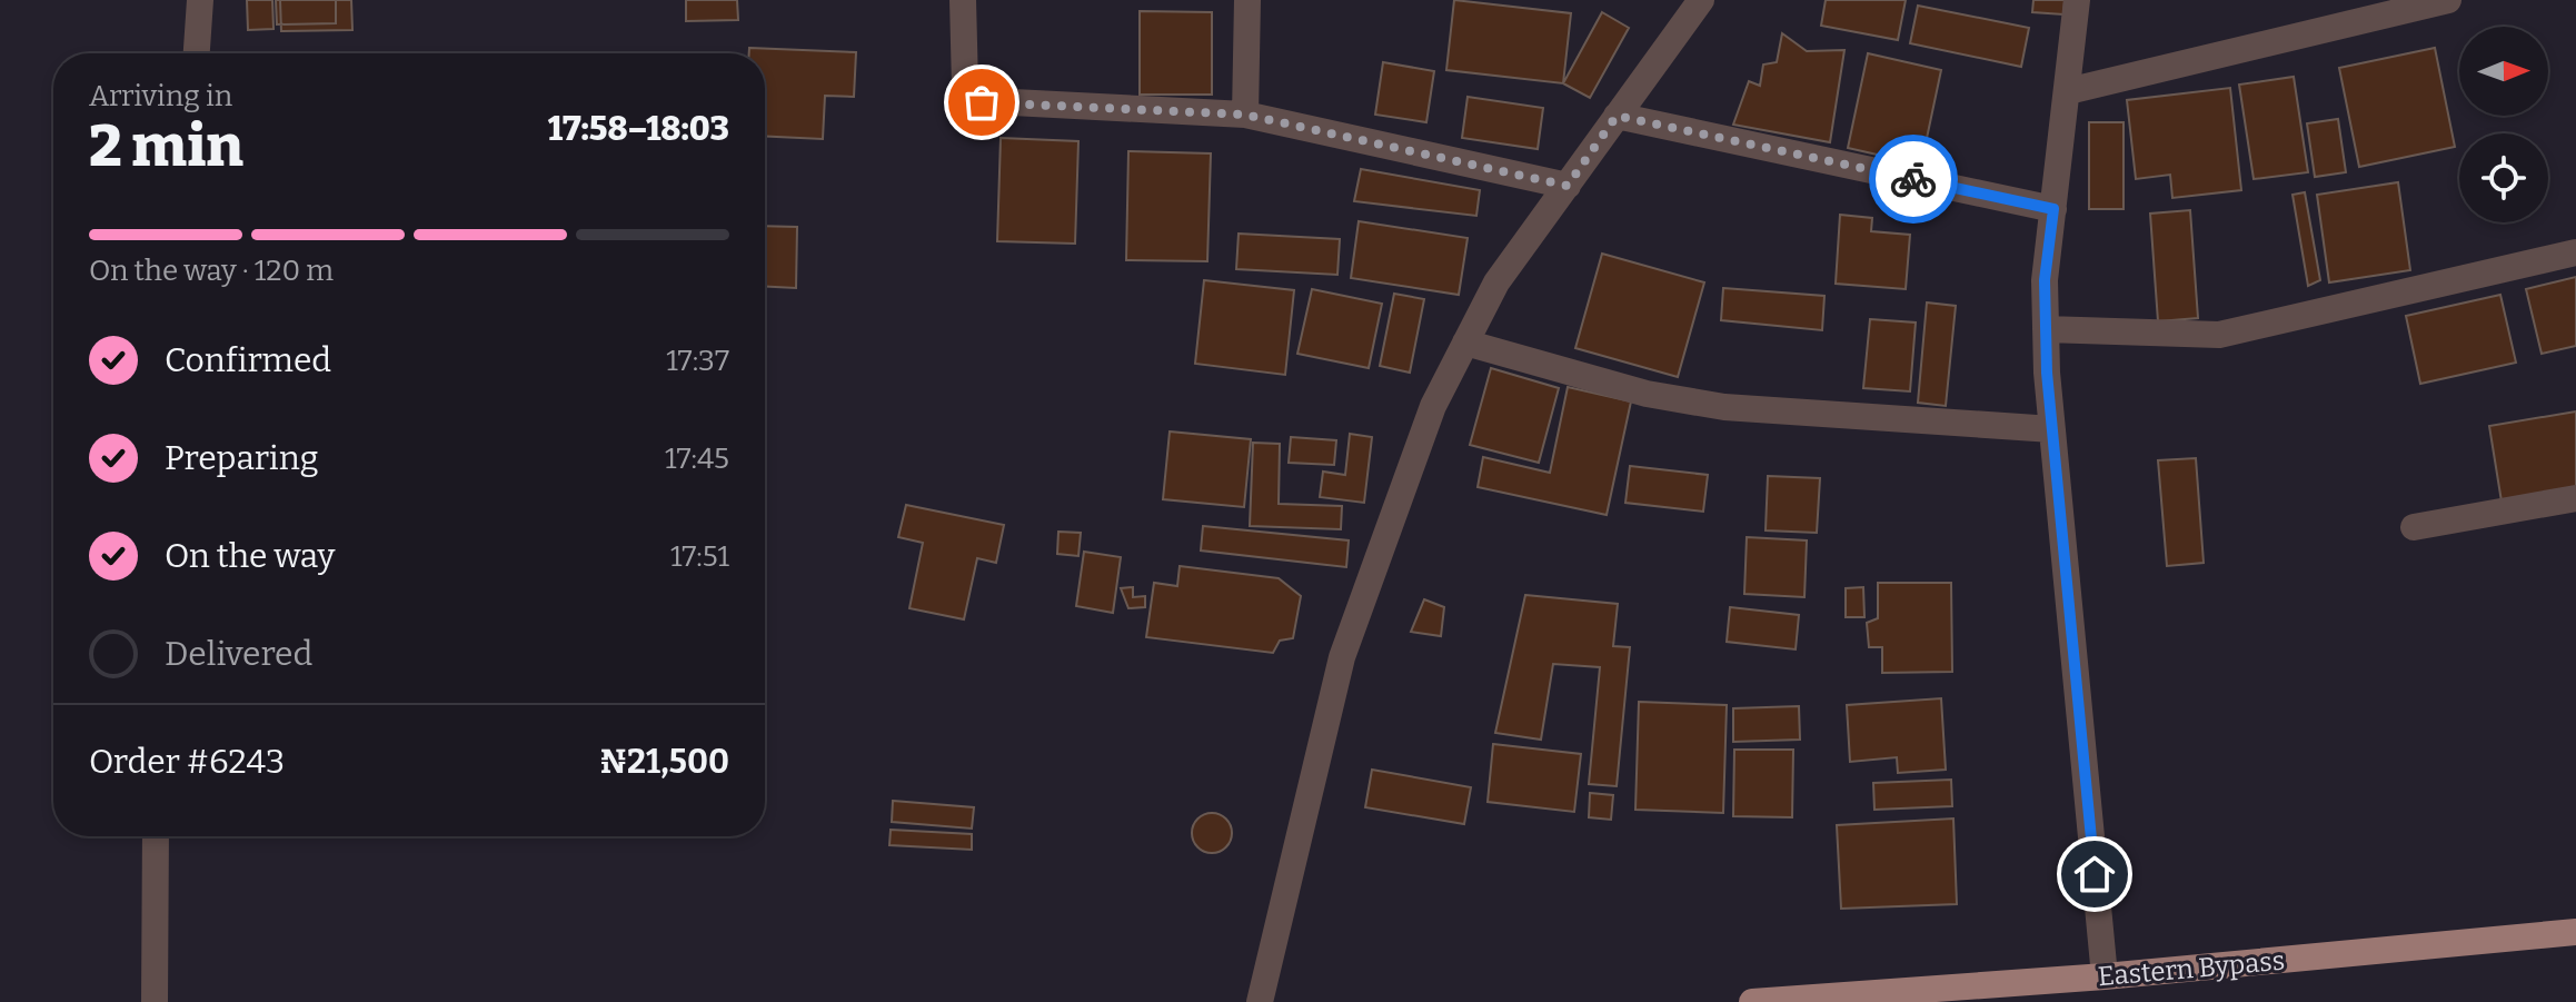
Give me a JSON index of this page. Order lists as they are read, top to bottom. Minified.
{"streets":{"main road":["Eastern Bypass"]},"north":"right","page":{"heading":["2 min","Arriving in","17:58–18:03"],"panel":["Order #6243","₦21,500"],"bar":"On the way · 120 m","list":[["Confirmed","17:37"],["Preparing","17:45"],["On the way","17:51"],"Delivered"]}}
